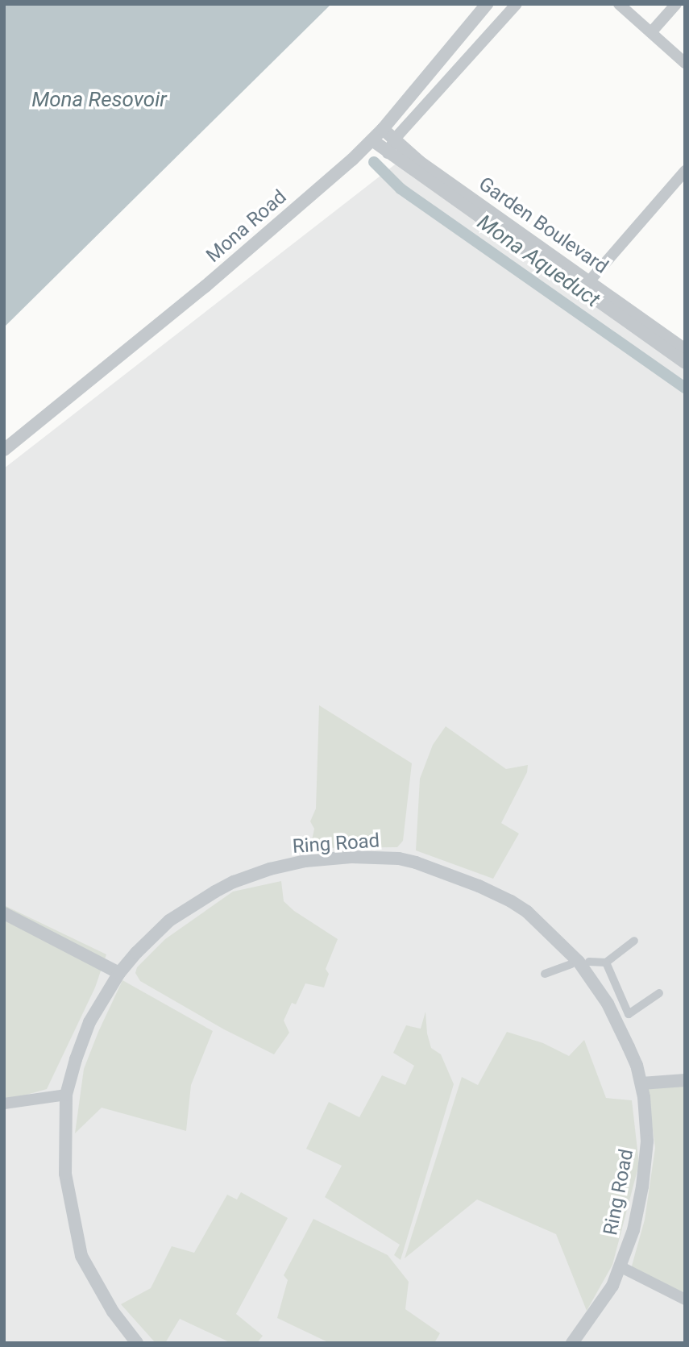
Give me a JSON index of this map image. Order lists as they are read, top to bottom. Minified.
{"streets":{"street":["Garden Boulevard","Mona Road","Ring Road"]},"crossings":[["Garden Boulevard","Mona Road"]],"water":["Mona Resovoir","Mona Aqueduct"]}
